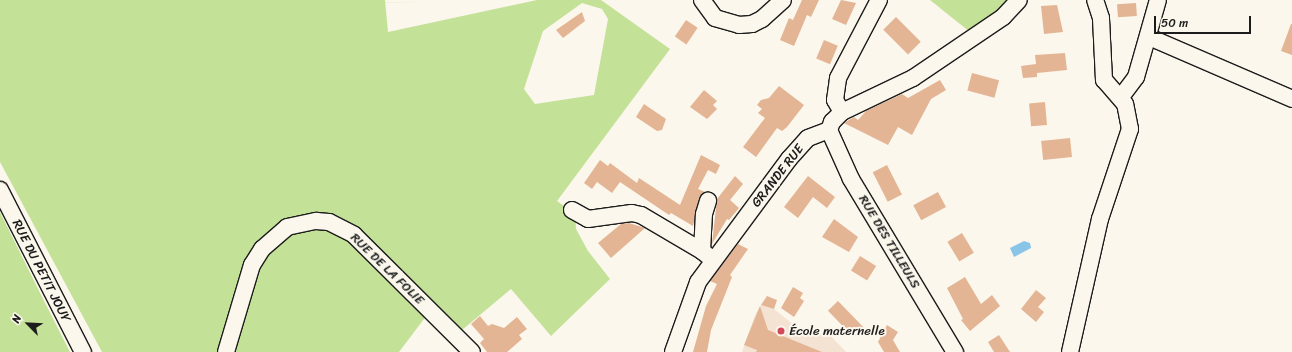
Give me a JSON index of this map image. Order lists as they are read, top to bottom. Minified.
{"streets":{"street":["GRANDE RUE","RUE DES TILLEULS","RUE DE LA FOLIE","RUE DU PETIT JOUY"]},"crossings":[["GRANDE RUE","RUE DES TILLEULS"]],"places":["École maternelle"],"scale_bar":"50 m","north":"top left"}
